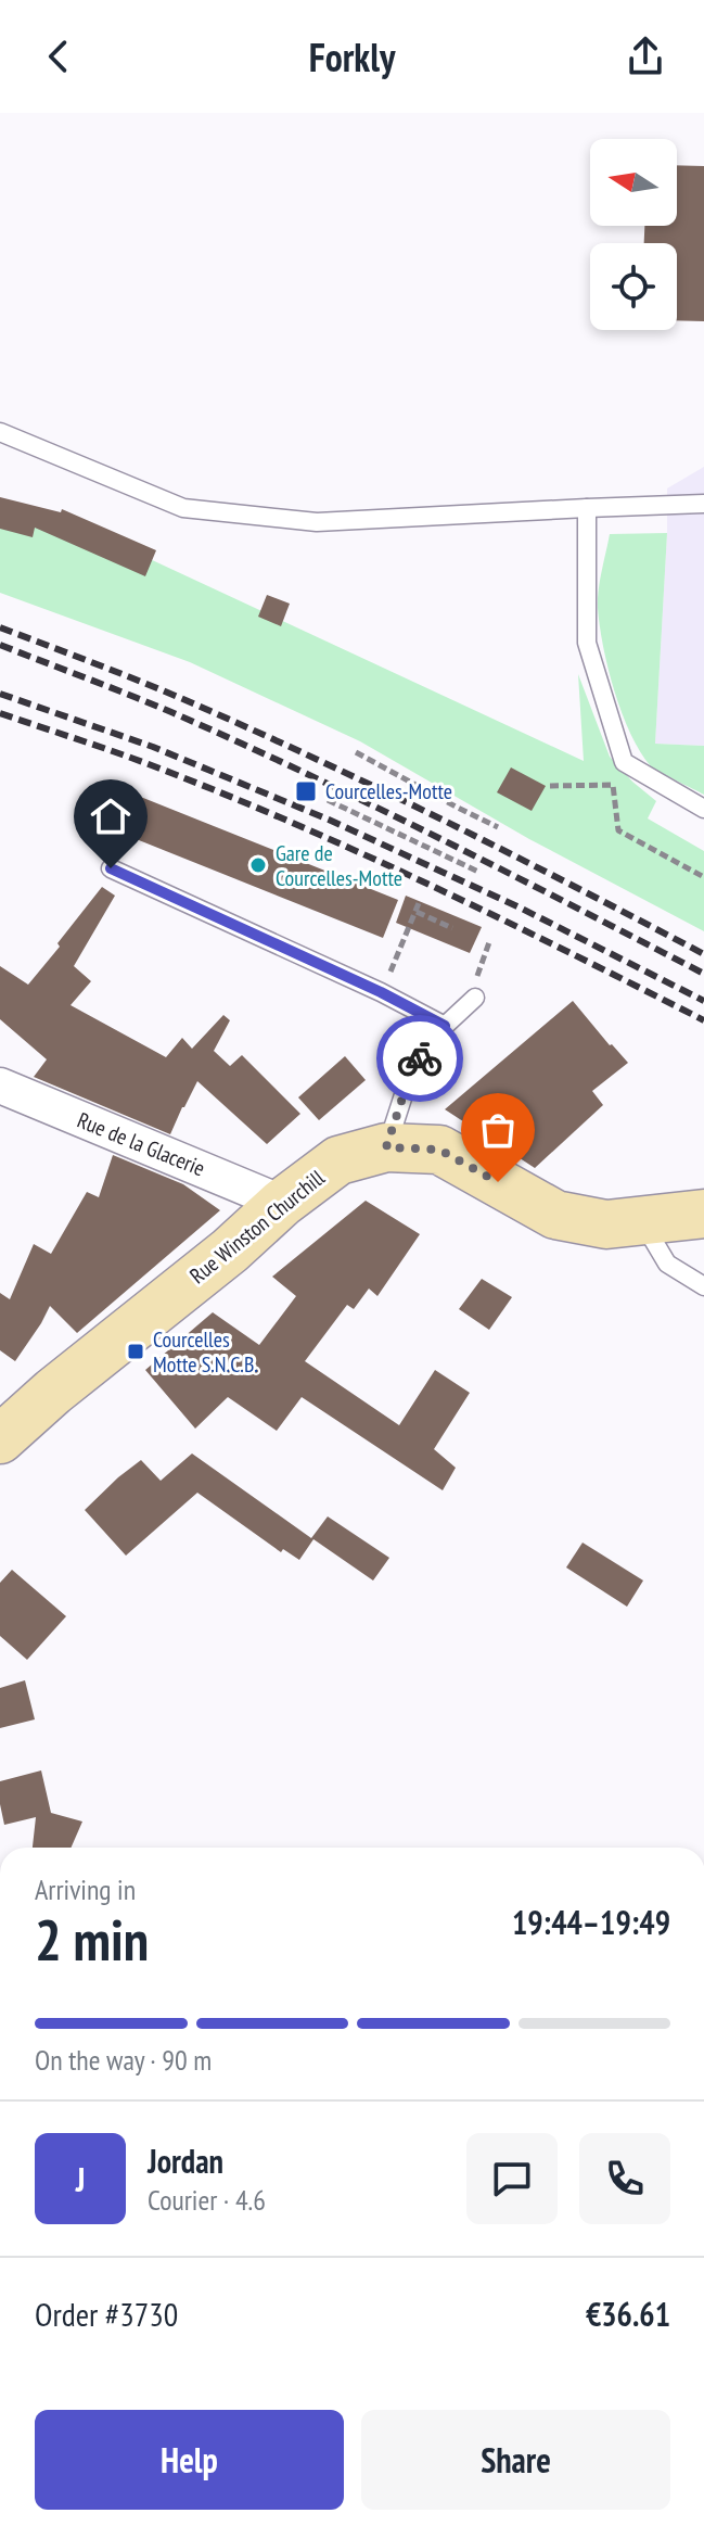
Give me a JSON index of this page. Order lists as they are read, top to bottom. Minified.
{"streets":{"main road":["Rue Winston Churchill"],"street":["Rue de la Glacerie"]},"crossings":[["Rue de la Glacerie","Rue Winston Churchill"]],"places":{"transit":["Courcelles-Motte","Courcelles Motte S.N.C.B."],"other":["Gare de Courcelles-Motte"]},"north":"left","page":{"header":"Forkly","heading":["2 min","Arriving in","19:44–19:49"],"panel":["Jordan","Courier · 4.6","Order #3730","€36.61"],"bar":"On the way · 90 m","round":"J","buttons":["Help","Share"]}}
